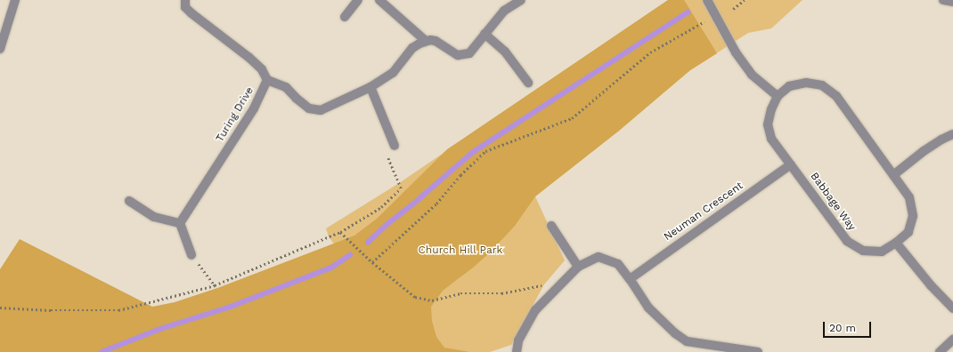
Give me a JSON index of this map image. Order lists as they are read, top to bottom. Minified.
{"streets":{"street":["Turing Drive","Babbage Way","Neuman Crescent"]},"crossings":[["Babbage Way","Neuman Crescent"]],"parks":["Church Hill Park"],"scale_bar":"20 m"}
